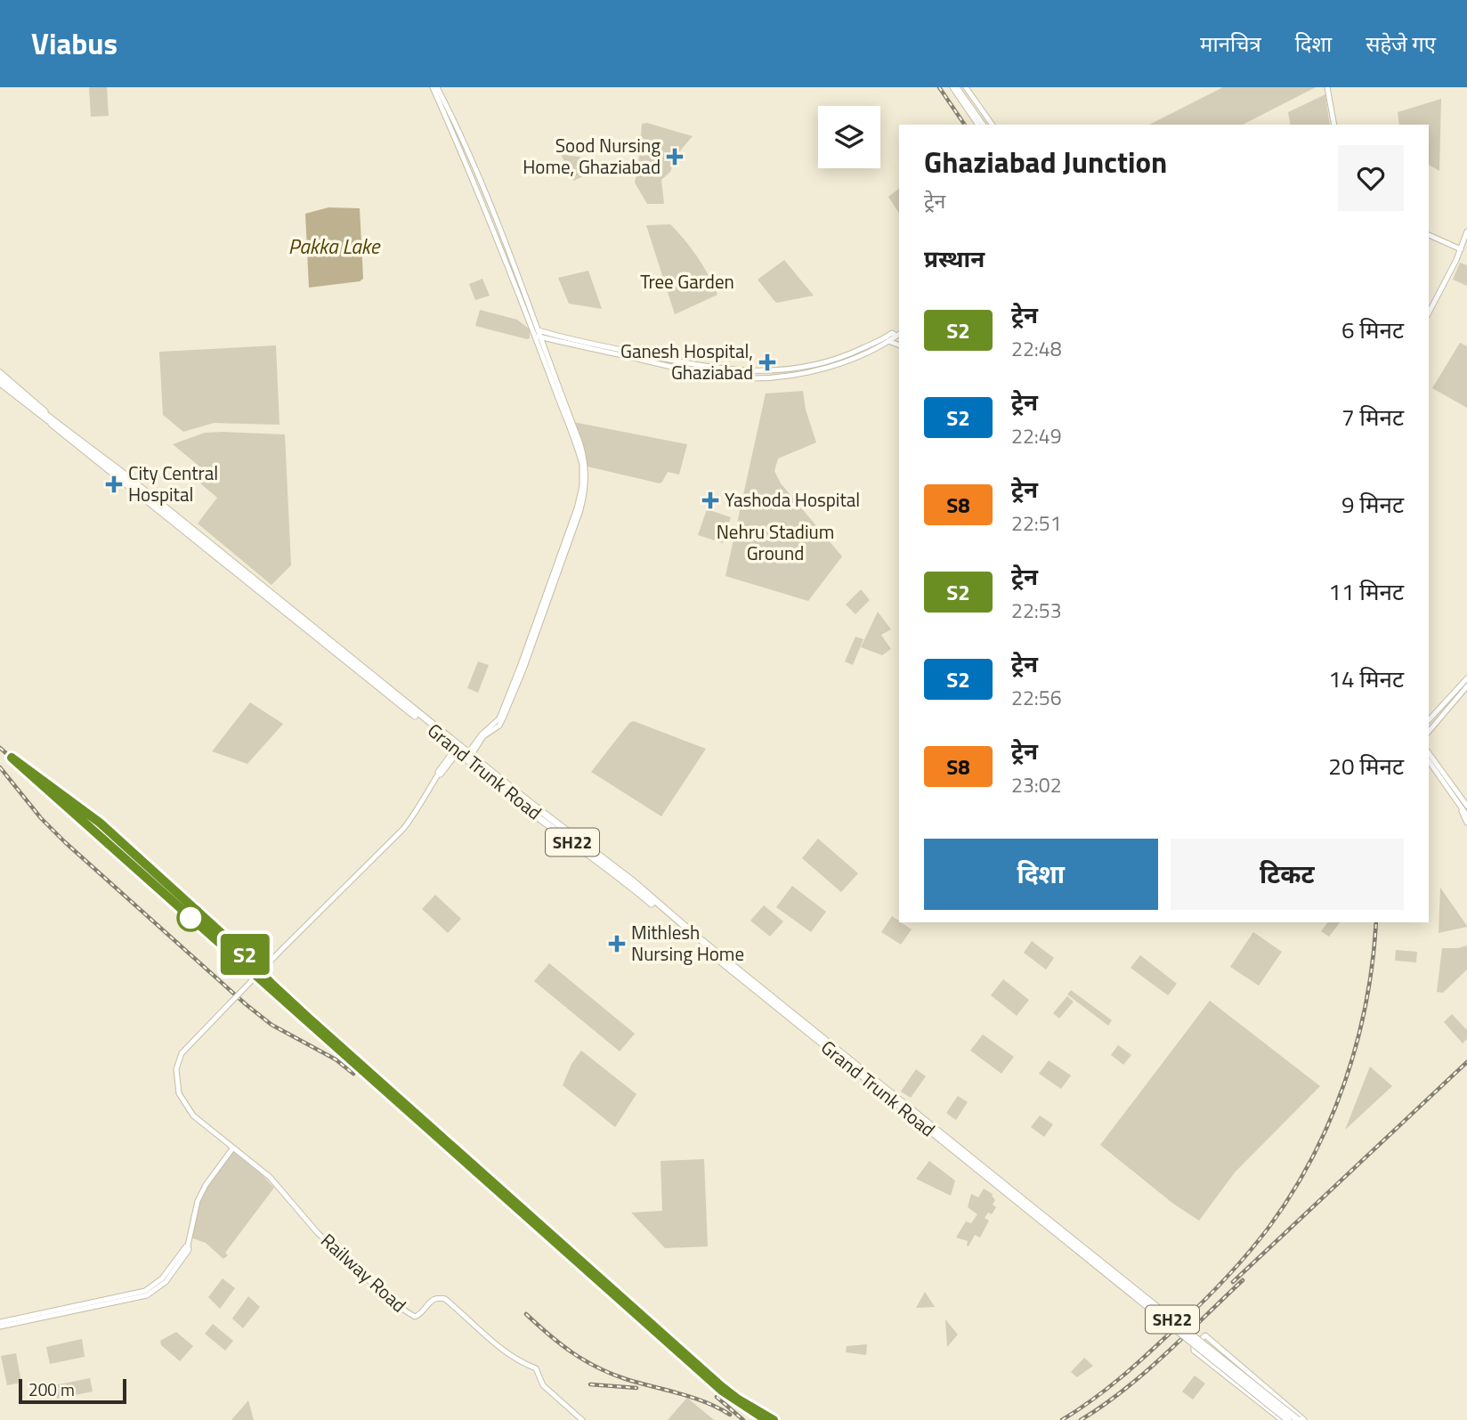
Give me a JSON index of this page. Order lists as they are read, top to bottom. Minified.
{"streets":{"highway":["Grand Trunk Road","SH22"],"street":["Railway Road"]},"crossings":[["Grand Trunk Road","SH22"]],"water":["Pakka Lake"],"parks":["Tree Garden","Nehru Stadium Ground"],"places":{"health":["Sood Nursing Home, Ghaziabad","Ganesh Hospital, Ghaziabad","City Central Hospital","Yashoda Hospital","Mithlesh Nursing Home"]},"scale_bar":"200 m","page":{"header":"Viabus","nav":["मानचित्र","दिशा","सहेजे गए"],"on_map":"S2","heading":[["Ghaziabad Junction","ट्रेन"],"प्रस्थान"],"list":[{"mark":"S2","name":"ट्रेन","note":"22:48","value":"6 मिनट"},{"mark":"S2","name":"ट्रेन","note":"22:49","value":"7 मिनट"},{"mark":"S8","name":"ट्रेन","note":"22:51","value":"9 मिनट"},{"mark":"S2","name":"ट्रेन","note":"22:53","value":"11 मिनट"},{"mark":"S2","name":"ट्रेन","note":"22:56","value":"14 मिनट"},{"mark":"S8","name":"ट्रेन","note":"23:02","value":"20 मिनट"}],"buttons":["दिशा","टिकट"],"scale":"200 m"}}
